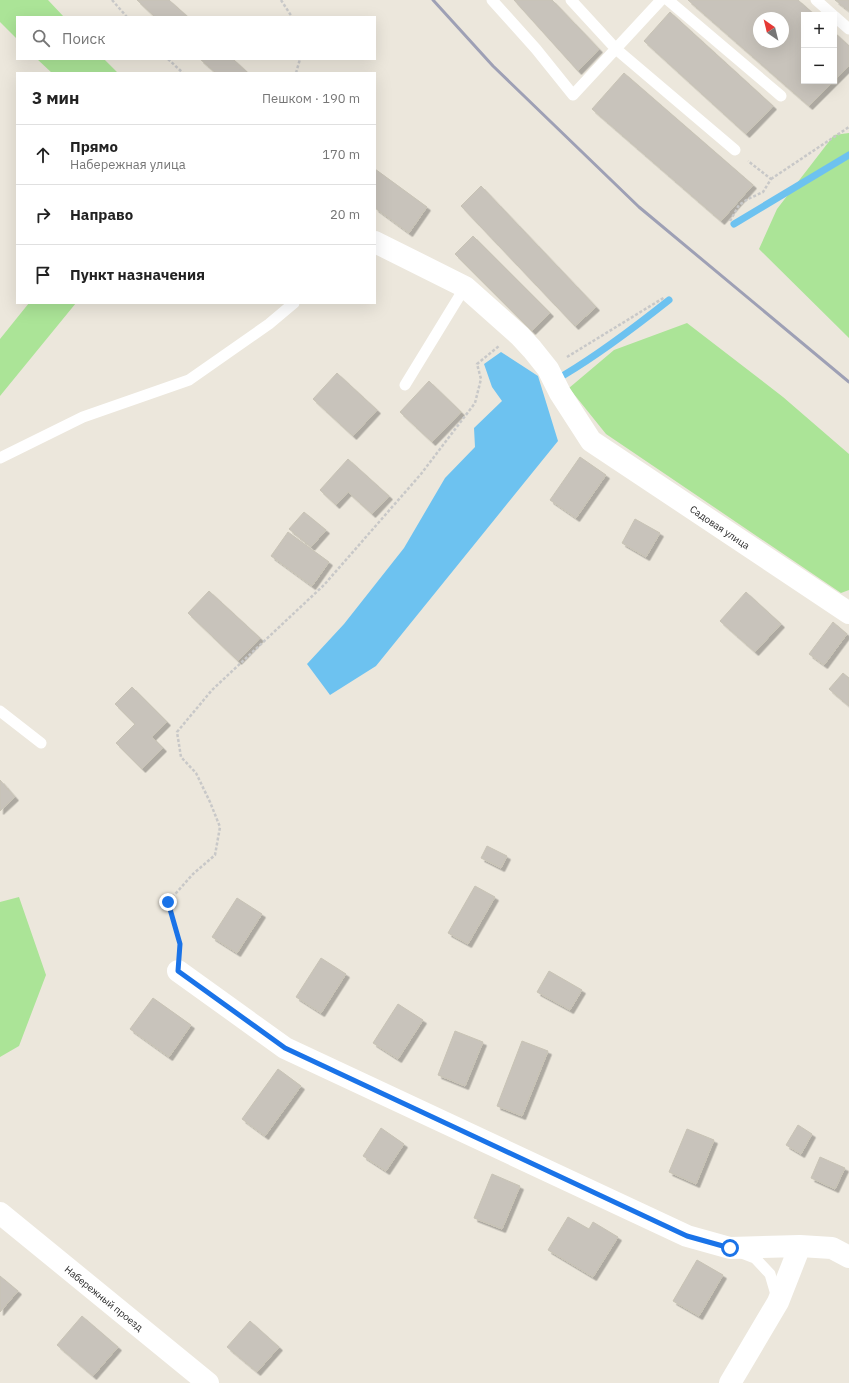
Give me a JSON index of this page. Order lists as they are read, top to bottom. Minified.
{"streets":{"street":["Садовая улица","Набережный проезд"]},"north":"top left","page":{"map_buttons":["+","−"],"search":"Поиск","heading":["3 мин","Пешком · 190 m"],"list":[["Прямо","Набережная улица","170 m"],["Направо","20 m"],"Пункт назначения"]}}
